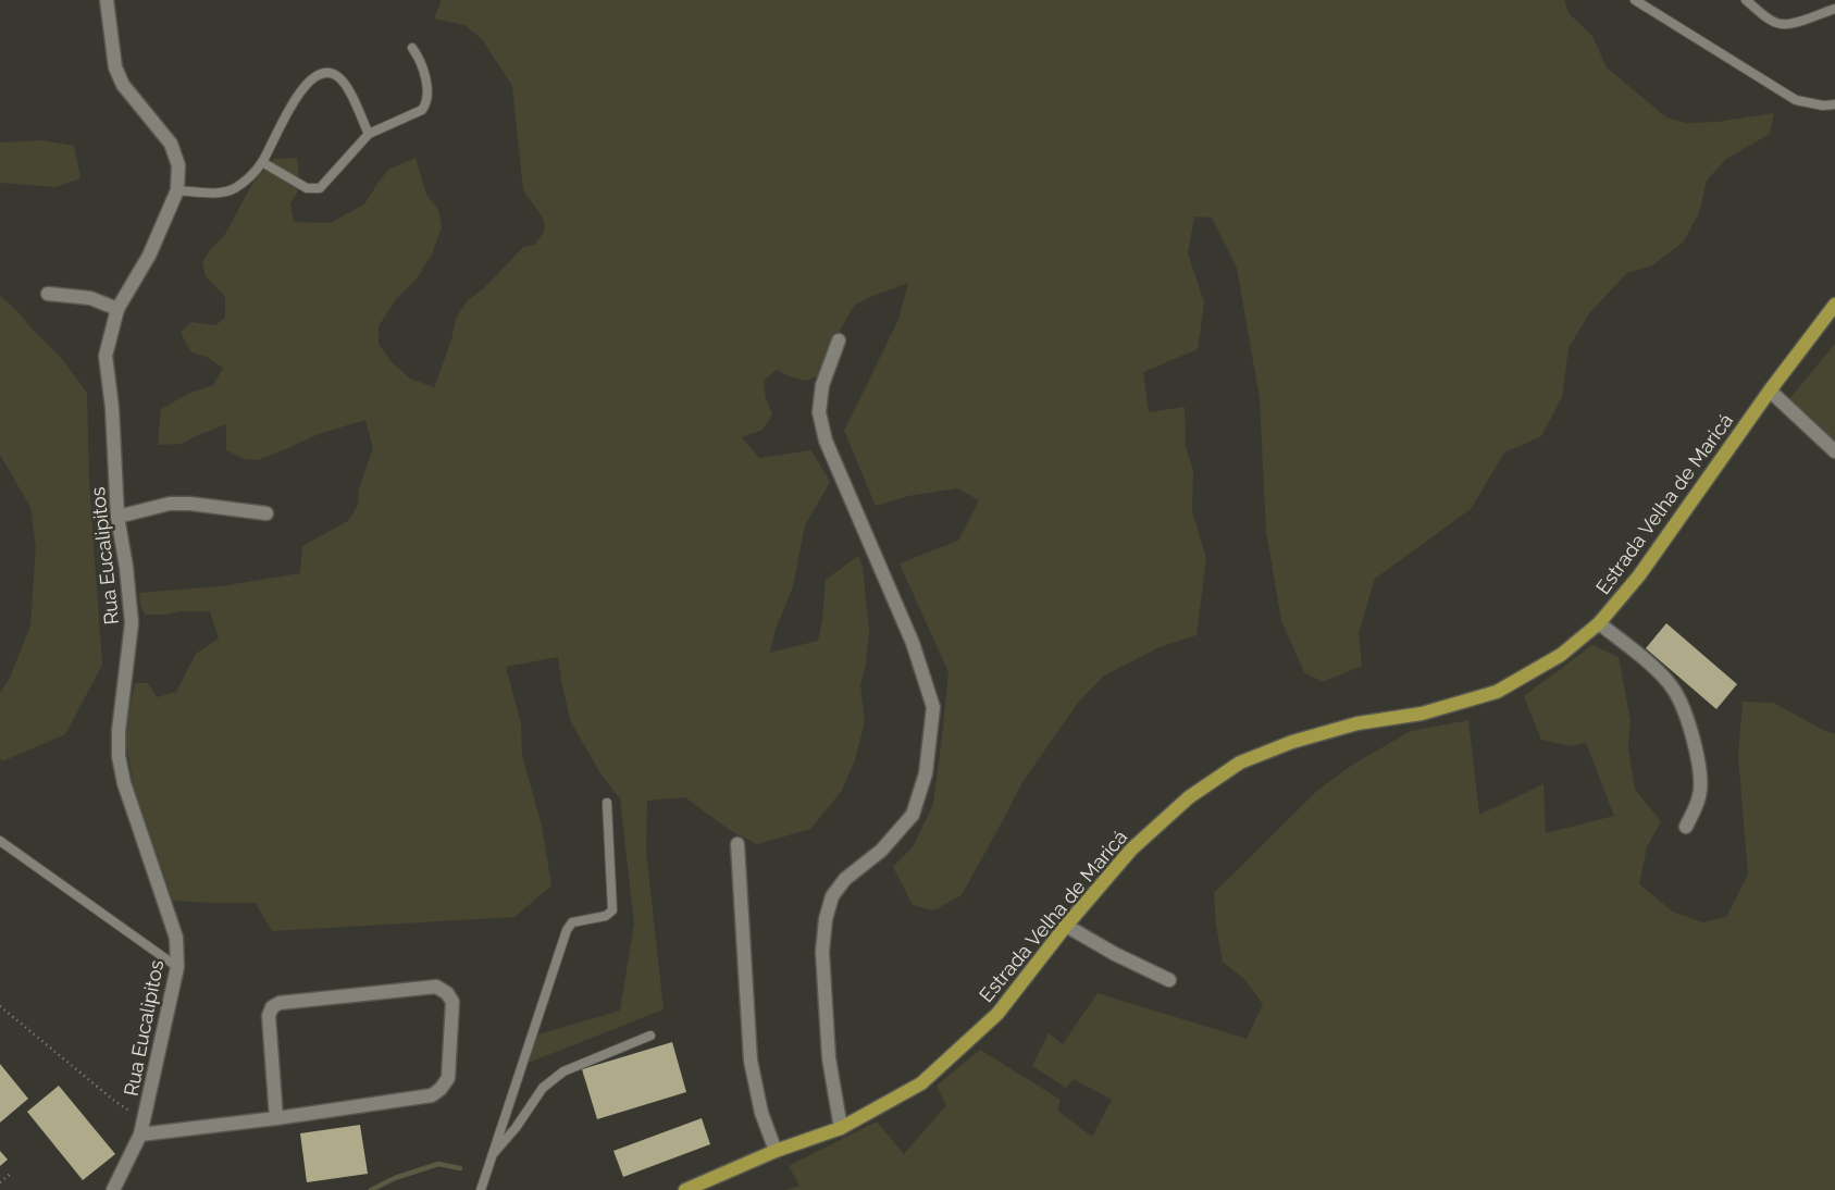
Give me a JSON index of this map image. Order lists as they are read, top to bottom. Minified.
{"streets":{"main road":["Estrada Velha de Maricá"],"street":["Rua Eucalipitos"]}}
